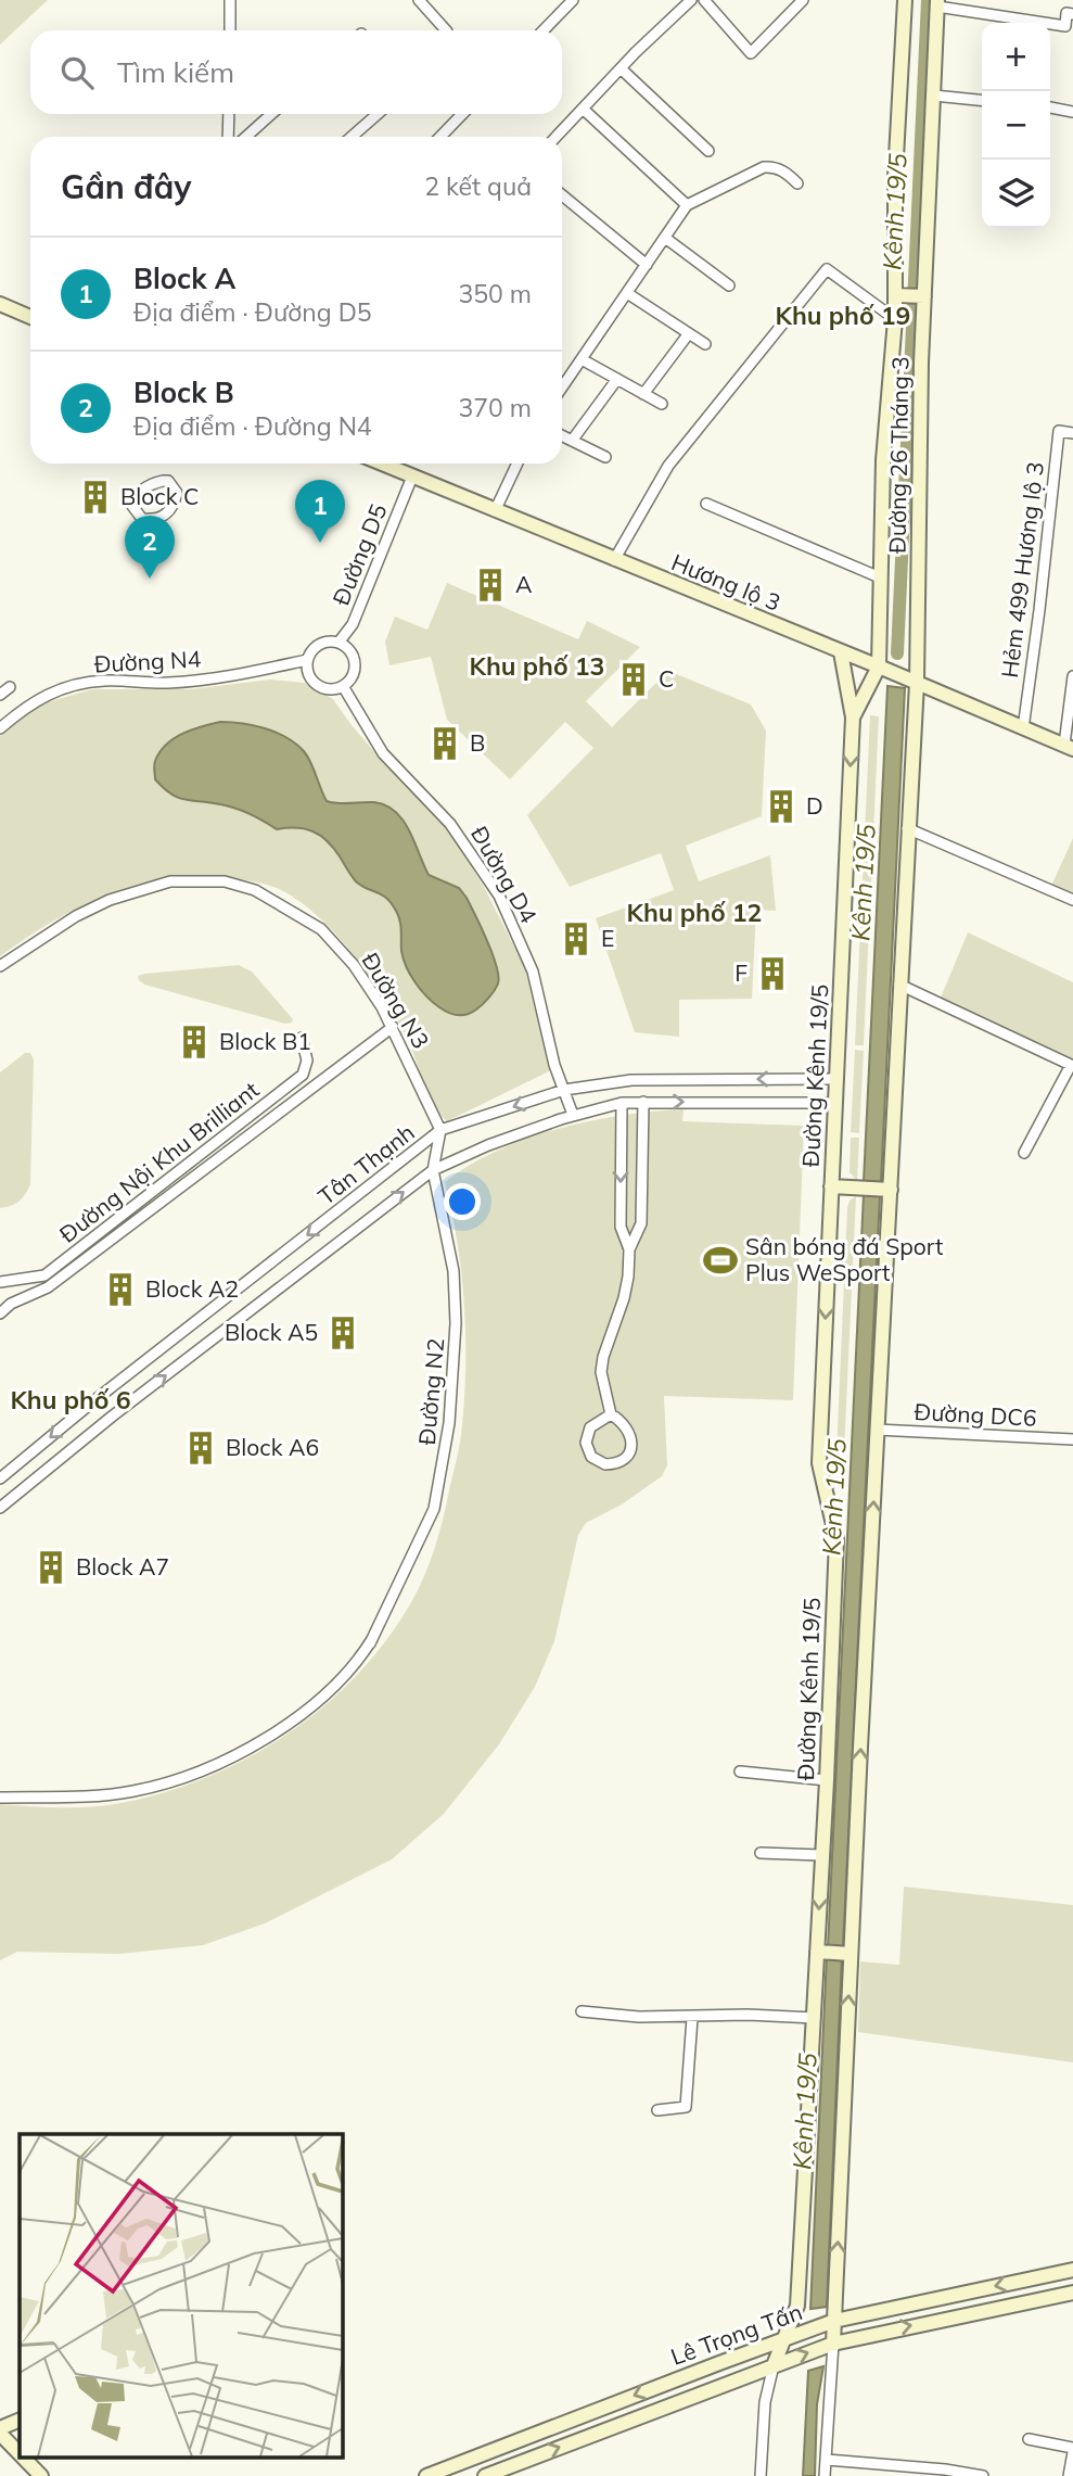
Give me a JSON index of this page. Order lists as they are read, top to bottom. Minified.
{"streets":{"street":["Đường 26 Tháng 3","Đường D5","Hẻm 499 Hương lộ 3","Hương lộ 3","Đường N4","Đường D4","Đường N3","Đường Kênh 19/5","Đường Nội Khu Brilliant","Tân Thạnh","Đường N2","Đường DC6","Lê Trọng Tấn"]},"crossings":[["Đường 26 Tháng 3","Hương lộ 3"],["Đường 26 Tháng 3","Đường Kênh 19/5"],["Đường D5","Hương lộ 3"],["Đường D5","Đường N4"],["Đường D5","Đường D4"],["Hẻm 499 Hương lộ 3","Hương lộ 3"],["Hương lộ 3","Đường Kênh 19/5"],["Đường N4","Đường D4"],["Đường D4","Tân Thạnh"],["Đường N3","Tân Thạnh"],["Đường N3","Đường N2"],["Đường Kênh 19/5","Tân Thạnh"],["Đường Kênh 19/5","Lê Trọng Tấn"],["Tân Thạnh","Đường N2"]],"districts":["Khu phố 19","Khu phố 13","Khu phố 12","Khu phố 6"],"water":["Kênh 19/5"],"places":{"building":["Block C","A","C","B","D","E","F","Block B1","Block A2","Block A5","Block A6","Block A7"],"sports":["Sân bóng đá Sport Plus WeSport"]},"page":{"map_buttons":["+","−"],"search":"Tìm kiếm","heading":["Gần đây","2 kết quả"],"list":[{"mark":"1","name":"Block A","note":"Địa điểm · Đường D5","value":"350 m"},{"mark":"2","name":"Block B","note":"Địa điểm · Đường N4","value":"370 m"}],"pins":["1","2"]}}
